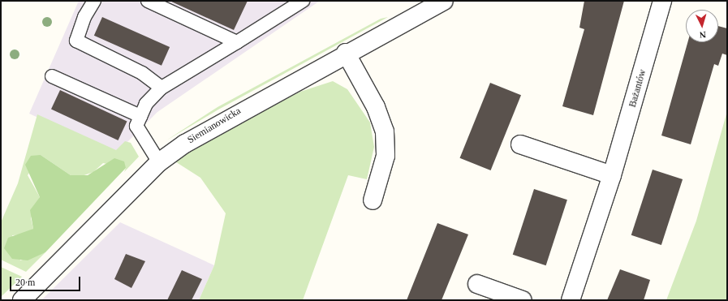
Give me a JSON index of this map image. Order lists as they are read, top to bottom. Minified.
{"streets":{"street":["Bażantów","Siemianowicka"]},"scale_bar":"20 m","north":"bottom"}
